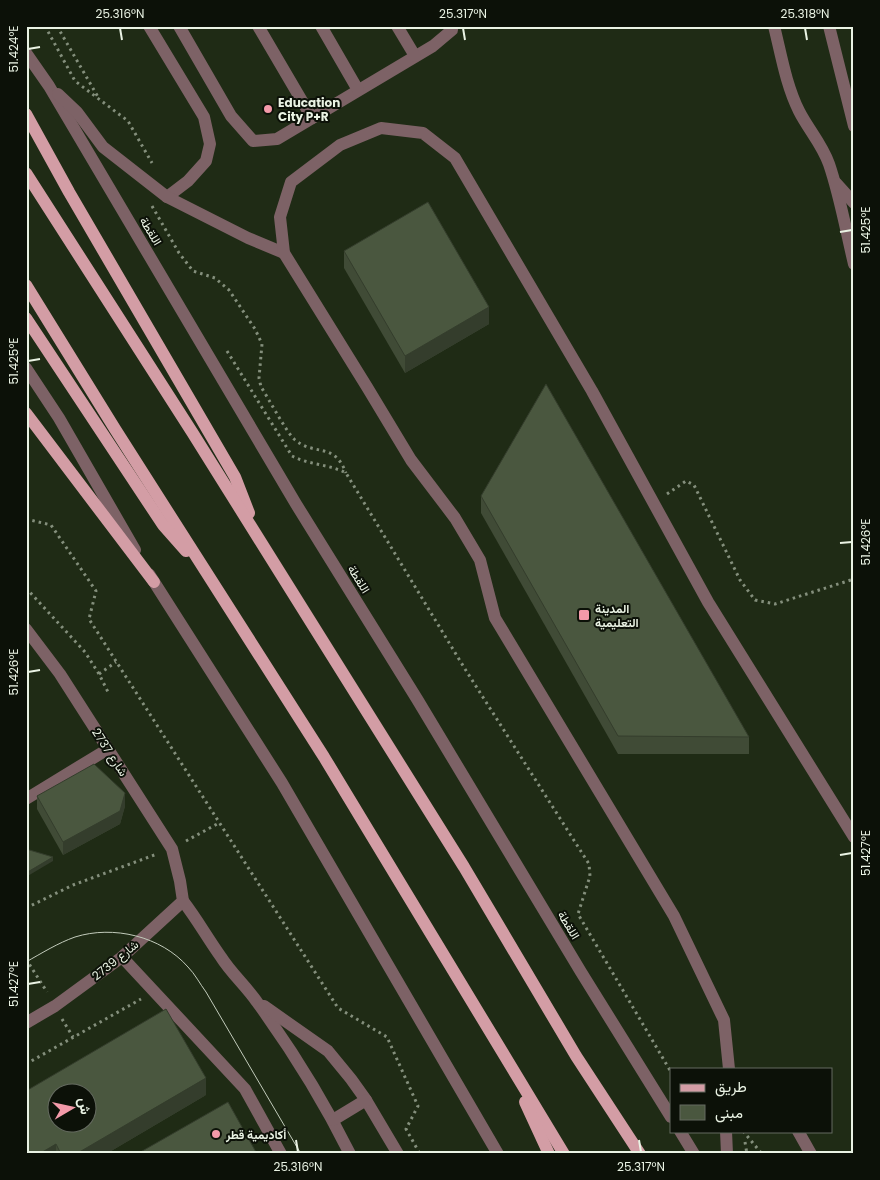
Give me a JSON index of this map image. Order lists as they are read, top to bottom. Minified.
{"streets":{"street":["اللقطة","شارع 2737","شارع 2739"]},"crossings":[["شارع 2737","شارع 2739"]],"places":{"other":["Education City P+R","أكاديمية قطر"],"transit":["المدينة التعليمية"]},"legend":["طريق","مبنى"],"north":"right","coordinates":["25.316°N","25.317°N","25.318°N","51.424°E","51.425°E","51.426°E","51.427°E"]}
